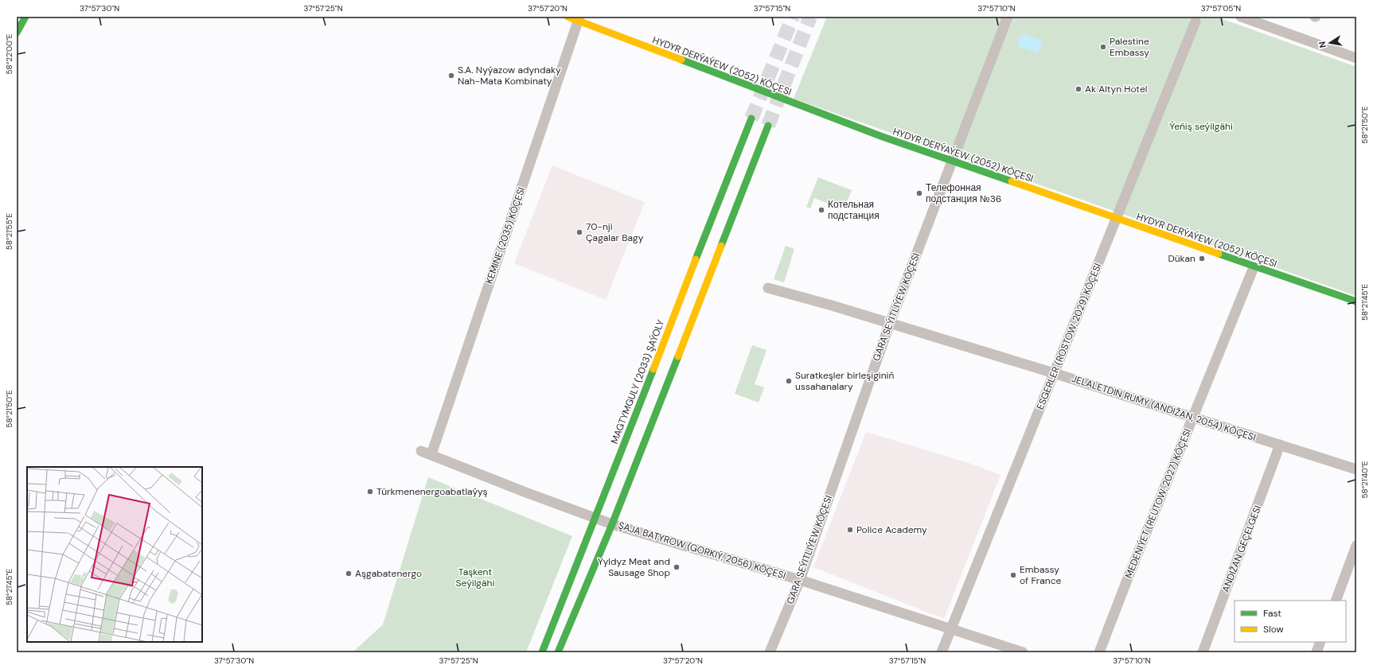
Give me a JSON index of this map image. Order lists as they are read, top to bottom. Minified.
{"streets":{"main road":["HYDYR DERÝAÝEW (2052) KÖÇESI","MAGTYMGULY (2033) ŞAÝOLY"],"street":["KEMINE (2035) KÖÇESI","GARA SEÝITLIÝEW KÖÇESI","ESGERLER (ROSTOW, 2029) KÖÇESI","JELALETDIN RUMY (ANDIŽAN, 2054) KÖÇESI","MEDENIÝET (REUTOW, 2027) KÖÇESI","ANDIŽAN GEÇELGESI","ŞAJA BATYROW (GORKIÝ, 2056) KÖÇESI"]},"crossings":[["HYDYR DERÝAÝEW (2052) KÖÇESI","KEMINE (2035) KÖÇESI"],["HYDYR DERÝAÝEW (2052) KÖÇESI","GARA SEÝITLIÝEW KÖÇESI"],["HYDYR DERÝAÝEW (2052) KÖÇESI","ESGERLER (ROSTOW, 2029) KÖÇESI"],["HYDYR DERÝAÝEW (2052) KÖÇESI","MEDENIÝET (REUTOW, 2027) KÖÇESI"],["KEMINE (2035) KÖÇESI","ŞAJA BATYROW (GORKIÝ, 2056) KÖÇESI"],["GARA SEÝITLIÝEW KÖÇESI","JELALETDIN RUMY (ANDIŽAN, 2054) KÖÇESI"],["GARA SEÝITLIÝEW KÖÇESI","ŞAJA BATYROW (GORKIÝ, 2056) KÖÇESI"],["ESGERLER (ROSTOW, 2029) KÖÇESI","JELALETDIN RUMY (ANDIŽAN, 2054) KÖÇESI"],["ESGERLER (ROSTOW, 2029) KÖÇESI","ŞAJA BATYROW (GORKIÝ, 2056) KÖÇESI"],["MAGTYMGULY (2033) ŞAÝOLY","ŞAJA BATYROW (GORKIÝ, 2056) KÖÇESI"],["JELALETDIN RUMY (ANDIŽAN, 2054) KÖÇESI","MEDENIÝET (REUTOW, 2027) KÖÇESI"],["JELALETDIN RUMY (ANDIŽAN, 2054) KÖÇESI","ANDIŽAN GEÇELGESI"]],"parks":["Ýeňiş seýilgähi","Taşkent Seýilgähi"],"places":["Palestine Embassy","S.A. Nyýazow adyndaky Nah-Mata Kombinaty","Ak Altyn Hotel","Телефонная подстанция №36","Котельная подстанция","70-nji Çagalar Bagy","Dükan","Suratkeşler birleşiginiň ussahanalary","Türkmenenergoabatlaýyş","Police Academy","Yyldyz Meat and Sausage Shop","Aşgabatenergo","Embassy of France"],"legend":["Fast","Slow"],"north":"left","coordinates":["37°57'30\"N","37°57'25\"N","37°57'20\"N","37°57'15\"N","37°57'10\"N","37°57'05\"N","58°22'00\"E","58°21'50\"E","58°21'55\"E","58°21'45\"E","58°21'40\"E"]}
